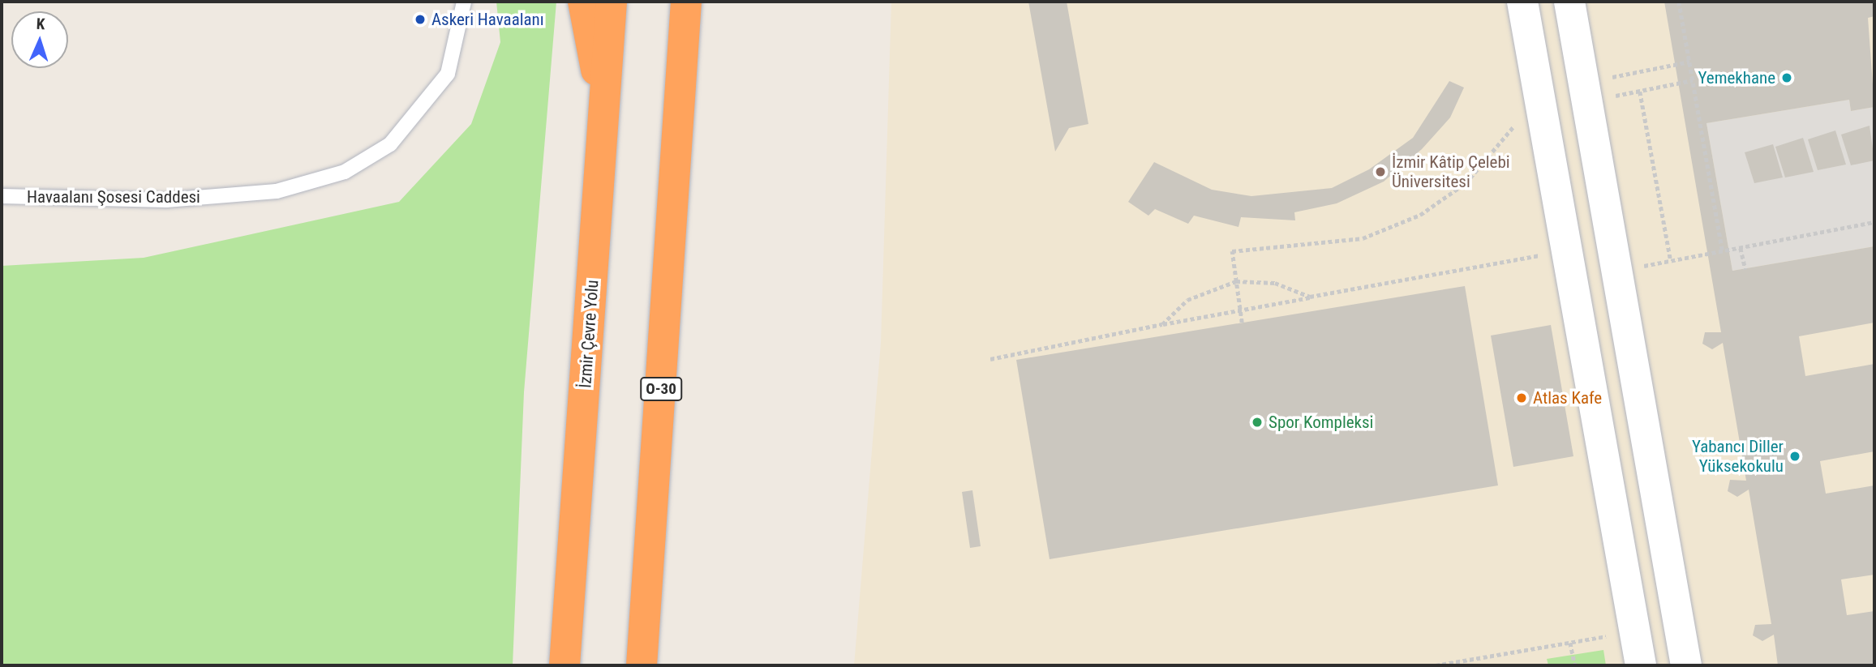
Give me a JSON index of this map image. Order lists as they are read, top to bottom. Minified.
{"streets":{"highway":["İzmir Çevre Yolu","O-30"],"lane":["Havaalanı Şosesi Caddesi"]},"places":["Askeri Havaalanı","Yemekhane","İzmir Kâtip Çelebi Üniversitesi","Atlas Kafe","Spor Kompleksi","Yabancı Diller Yüksekokulu"],"north":"top"}
